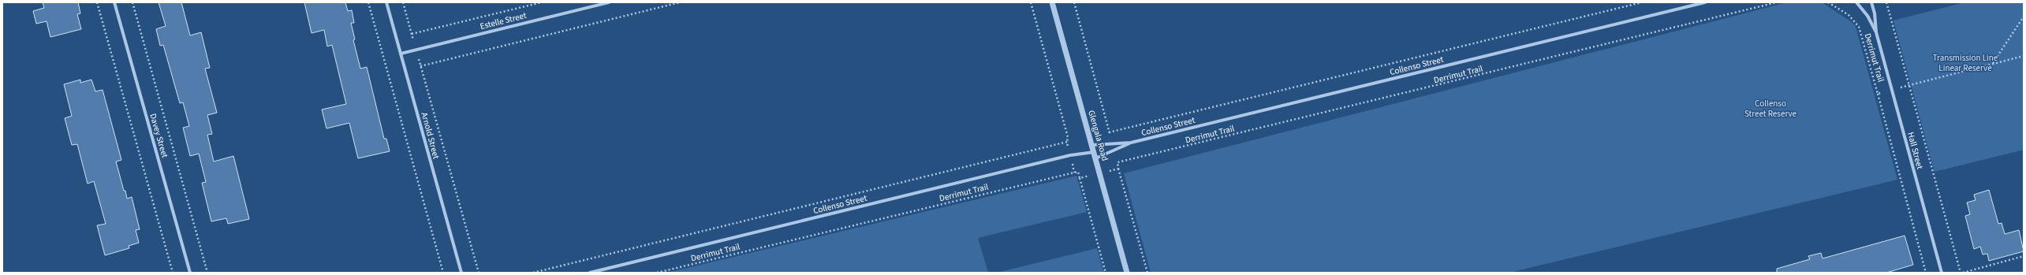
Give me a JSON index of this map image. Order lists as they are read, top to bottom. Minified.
{"streets":{"street":["Estelle Street","Collenso Street","Davey Street","Arnold Street","Glengala Road","Hall Street"],"path":["Derrimut Trail"]},"crossings":[["Estelle Street","Arnold Street"],["Derrimut Trail","Hall Street"],["Collenso Street","Glengala Road"]],"parks":["Transmission Line Linear Reserve","Collenso Street Reserve"]}
